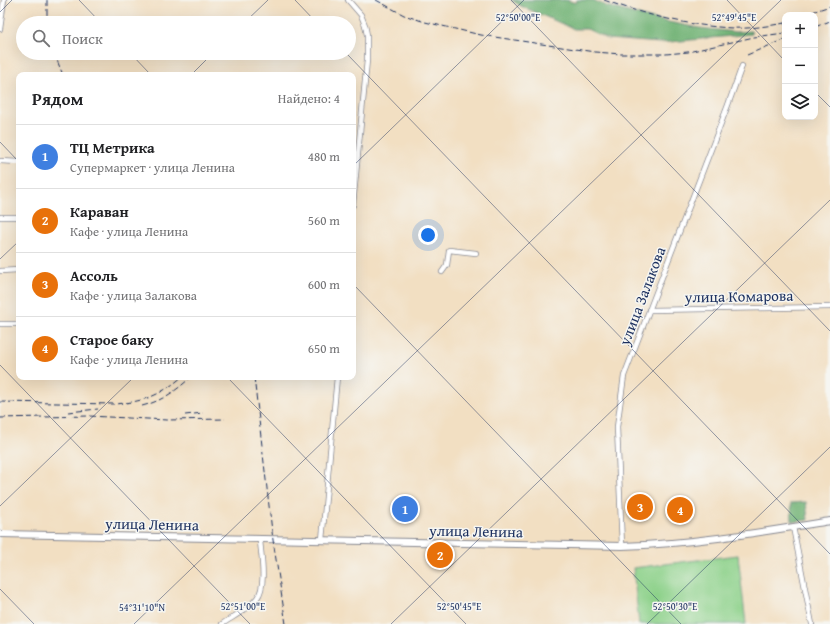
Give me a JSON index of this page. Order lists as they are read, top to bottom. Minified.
{"streets":{"main road":["улица Ленина"],"street":["улица Залакова","улица Комарова"]},"crossings":[["улица Залакова","улица Комарова"],["улица Залакова","улица Ленина"]],"page":{"map_buttons":["+","−"],"search":"Поиск","heading":["Рядом","Найдено: 4"],"list":[{"mark":"1","name":"ТЦ Метрика","note":"Супермаркет · улица Ленина","value":"480 m"},{"mark":"2","name":"Караван","note":"Кафе · улица Ленина","value":"560 m"},{"mark":"3","name":"Ассоль","note":"Кафе · улица Залакова","value":"600 m"},{"mark":"4","name":"Старое баку","note":"Кафе · улица Ленина","value":"650 m"}],"pins":["3","1","4","2"]},"coordinates":["52°50'00\"E","52°49'45\"E","52°51'00\"E","52°50'45\"E","52°50'30\"E","54°31'10\"N"]}
